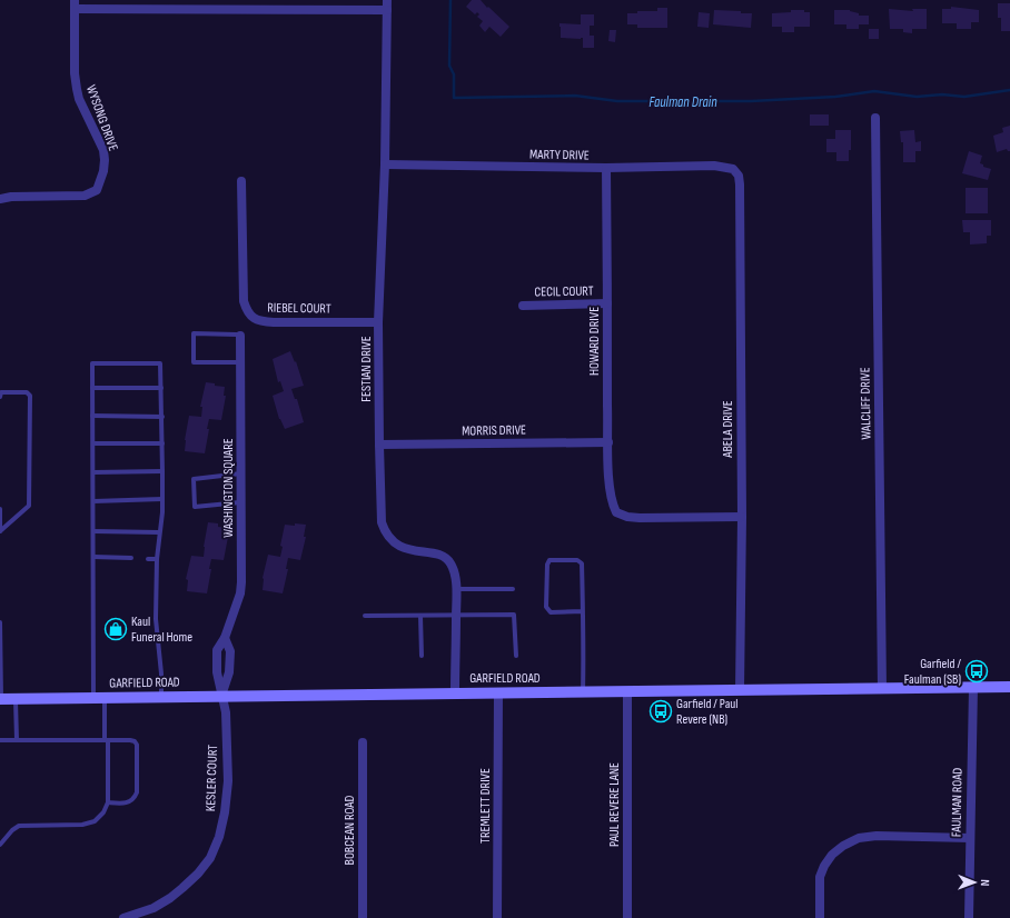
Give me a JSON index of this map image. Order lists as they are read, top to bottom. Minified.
{"streets":{"main road":["GARFIELD ROAD"],"street":["WYSONG DRIVE","MARTY DRIVE","CECIL COURT","RIEBEL COURT","HOWARD DRIVE","FESTIAN DRIVE","WALCLIFF DRIVE","ABELA DRIVE","MORRIS DRIVE","WASHINGTON SQUARE","KESLER COURT","FAULMAN ROAD","PAUL REVERE LANE","TREMLETT DRIVE","BOBCEAN ROAD"]},"crossings":[["MARTY DRIVE","HOWARD DRIVE"],["MARTY DRIVE","FESTIAN DRIVE"],["MARTY DRIVE","ABELA DRIVE"],["CECIL COURT","HOWARD DRIVE"],["RIEBEL COURT","FESTIAN DRIVE"],["HOWARD DRIVE","ABELA DRIVE"],["HOWARD DRIVE","MORRIS DRIVE"],["FESTIAN DRIVE","MORRIS DRIVE"],["FESTIAN DRIVE","GARFIELD ROAD"],["WALCLIFF DRIVE","GARFIELD ROAD"],["ABELA DRIVE","GARFIELD ROAD"],["WASHINGTON SQUARE","GARFIELD ROAD"],["WASHINGTON SQUARE","KESLER COURT"],["GARFIELD ROAD","KESLER COURT"],["GARFIELD ROAD","FAULMAN ROAD"],["GARFIELD ROAD","PAUL REVERE LANE"],["GARFIELD ROAD","TREMLETT DRIVE"]],"water":["Faulman Drain"],"places":{"shop":["Kaul Funeral Home"],"bus stop":["Garfield / Faulman (SB)","Garfield / Paul Revere (NB)"]},"north":"right"}
